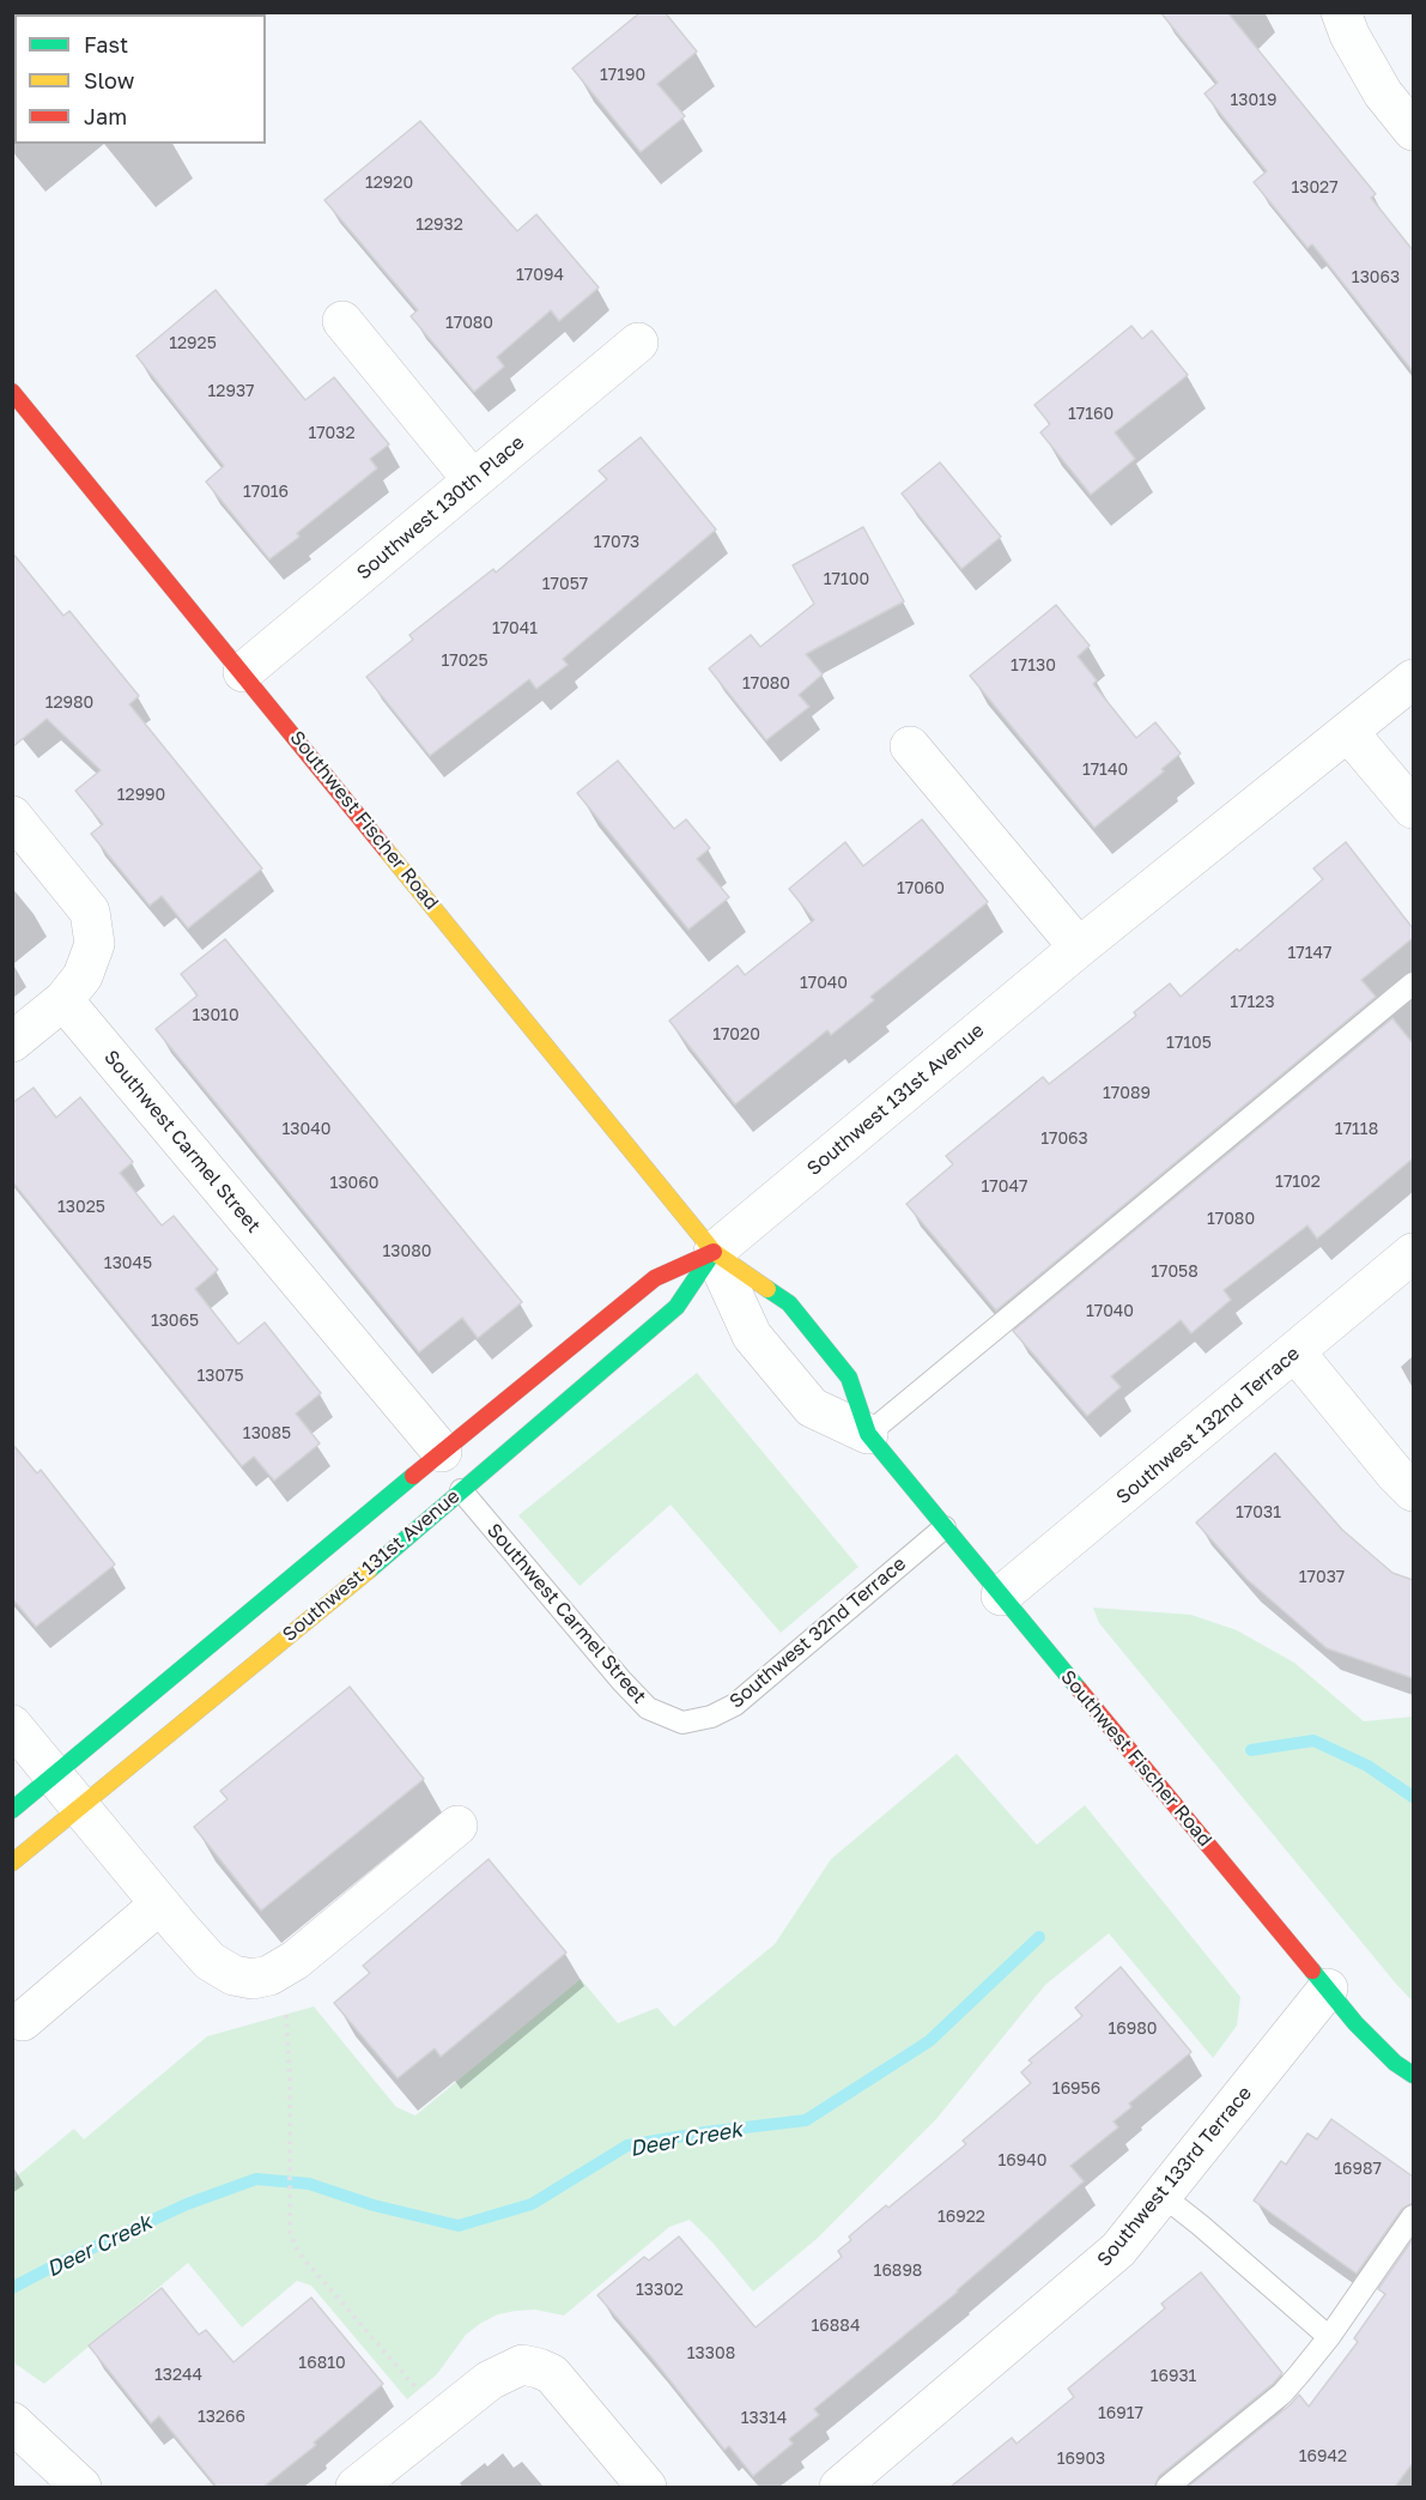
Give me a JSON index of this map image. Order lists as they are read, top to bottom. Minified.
{"streets":{"street":["Southwest 130th Place","Southwest Fischer Road","Southwest 131st Avenue","Southwest Carmel Street","Southwest 132nd Terrace","Southwest 133rd Terrace"],"lane":["Southwest 32nd Terrace"]},"crossings":[["Southwest 130th Place","Southwest Fischer Road"],["Southwest Fischer Road","Southwest 131st Avenue"],["Southwest Fischer Road","Southwest 132nd Terrace"],["Southwest Fischer Road","Southwest 32nd Terrace"],["Southwest Fischer Road","Southwest 133rd Terrace"],["Southwest 131st Avenue","Southwest Carmel Street"],["Southwest Carmel Street","Southwest 32nd Terrace"]],"water":["Deer Creek"],"house_numbers":["17190","13019","12920","13027","12932","17094","13063","17080","12925","12937","17160","17032","17016","17073","17100","17057","17041","17025","17130","17080","12980","17140","12990","17060","17147","17040","17123","13010","17020","17105","17089","13040","17118","17063","17102","13060","17047","13025","17080","13080","13045","17058","17040","13065","13075","13085","17031","17037","16980","16956","16940","16987","16922","16898","13302","16884","13308","16810","13244","16931","16917","13266","13314","16942","16903"],"legend":["Fast","Slow","Jam"]}
